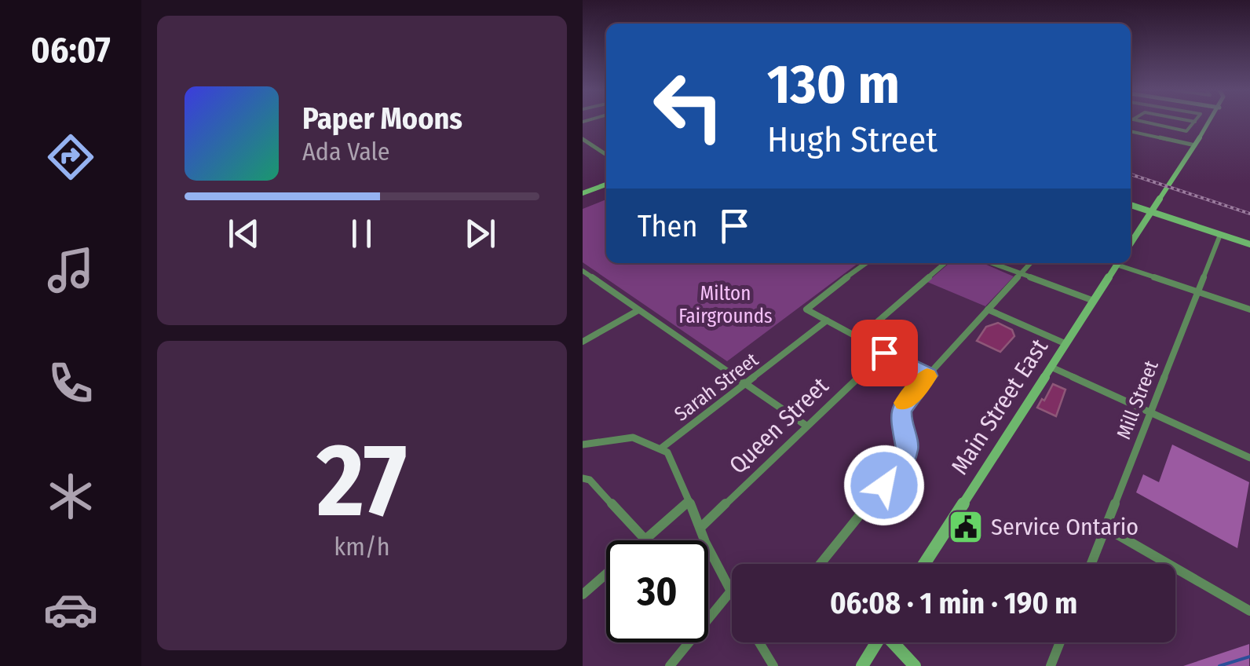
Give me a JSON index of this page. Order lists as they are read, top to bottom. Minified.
{"streets":{"main road":["Main Street East"],"street":["Sarah Street","Mill Street","Queen Street"]},"parks":["Milton Fairgrounds"],"places":{"public building":["Service Ontario"]},"page":{"tabs":"06:07","turn":["130 m","Hugh Street"],"song":["Paper Moons","Ada Vale"],"then":"Then","tile":["27","km/h"],"limit":"30","trip":"06:08 · 1 min · 190 m"}}
